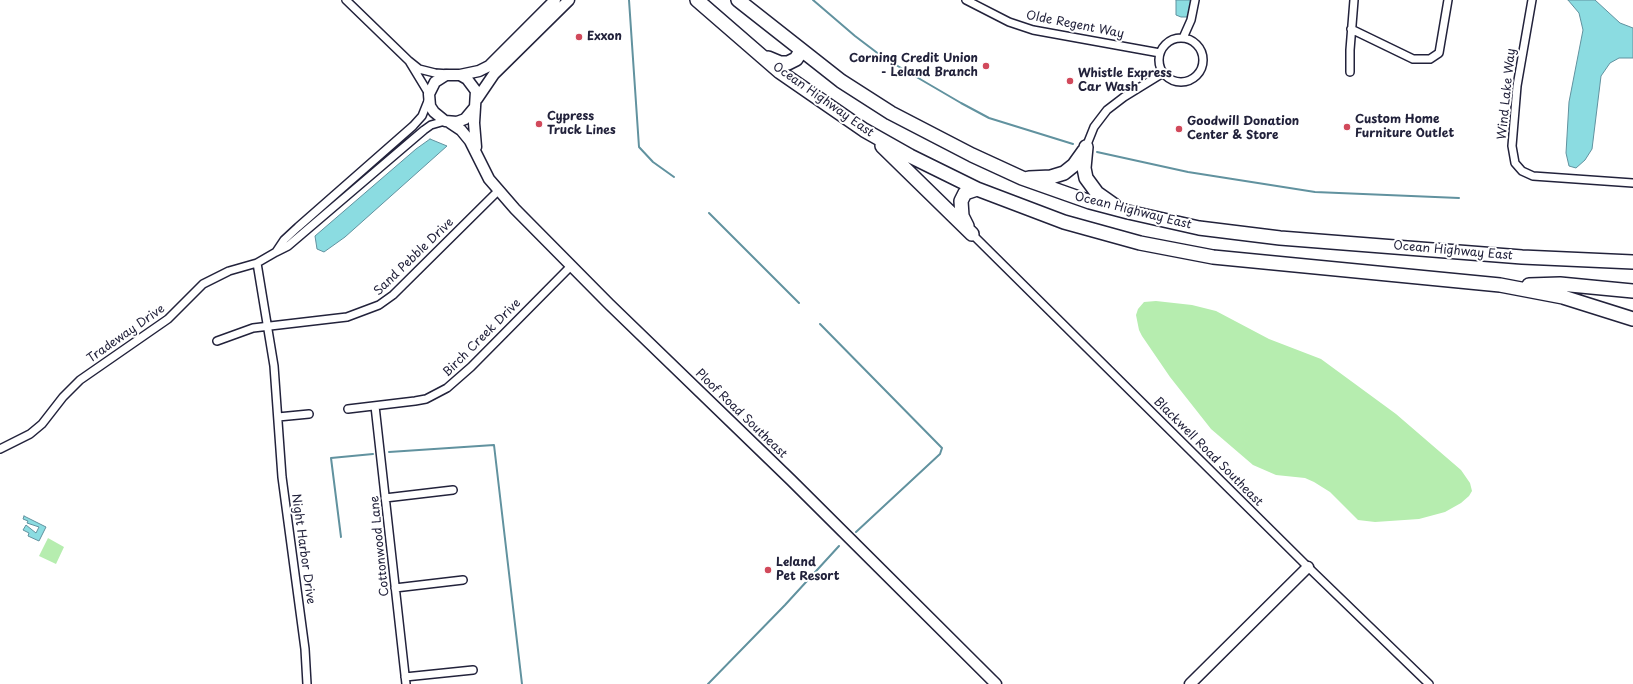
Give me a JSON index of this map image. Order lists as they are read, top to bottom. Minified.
{"streets":{"highway":["Ocean Highway East"],"street":["Olde Regent Way","Wind Lake Way","Sand Pebble Drive","Tradeway Drive","Birch Creek Drive","Ploof Road Southeast","Blackwell Road Southeast","Cottonwood Lane","Night Harbor Drive"]},"crossings":[["Sand Pebble Drive","Ploof Road Southeast"],["Sand Pebble Drive","Night Harbor Drive"],["Tradeway Drive","Ploof Road Southeast"],["Tradeway Drive","Night Harbor Drive"],["Birch Creek Drive","Ploof Road Southeast"],["Birch Creek Drive","Cottonwood Lane"]],"places":["Exxon","Corning Credit Union - Leland Branch","Whistle Express Car Wash","Cypress Truck Lines","Custom Home Furniture Outlet","Goodwill Donation Center & Store","Leland Pet Resort"]}
